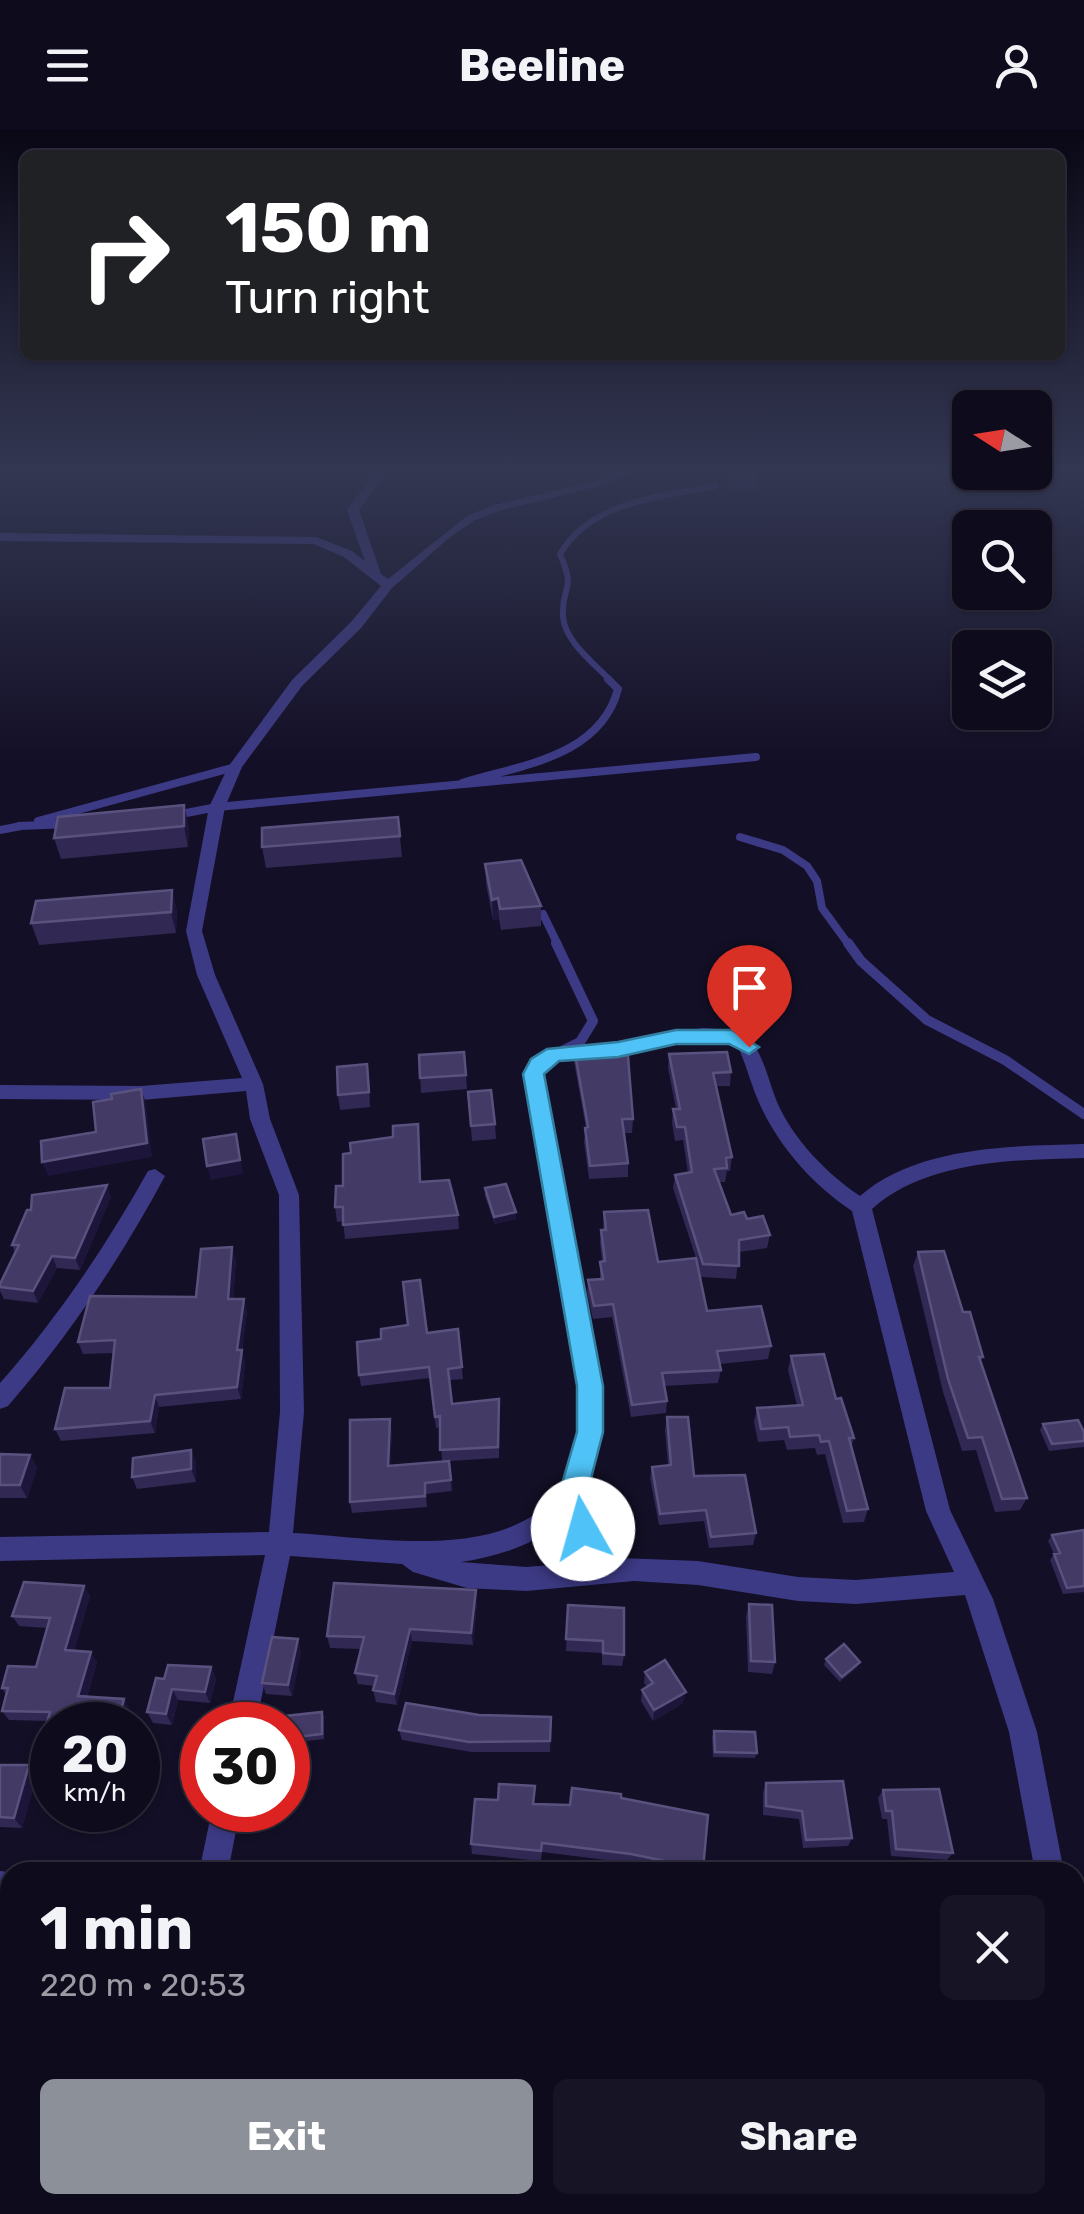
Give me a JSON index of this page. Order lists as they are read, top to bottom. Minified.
{"north":"left","page":{"header":"Beeline","turn":["150 m","Turn right"],"speed":"20 km/h","limit":"30","heading":["1 min","220 m · 20:53"],"buttons":["Exit","Share"]}}
